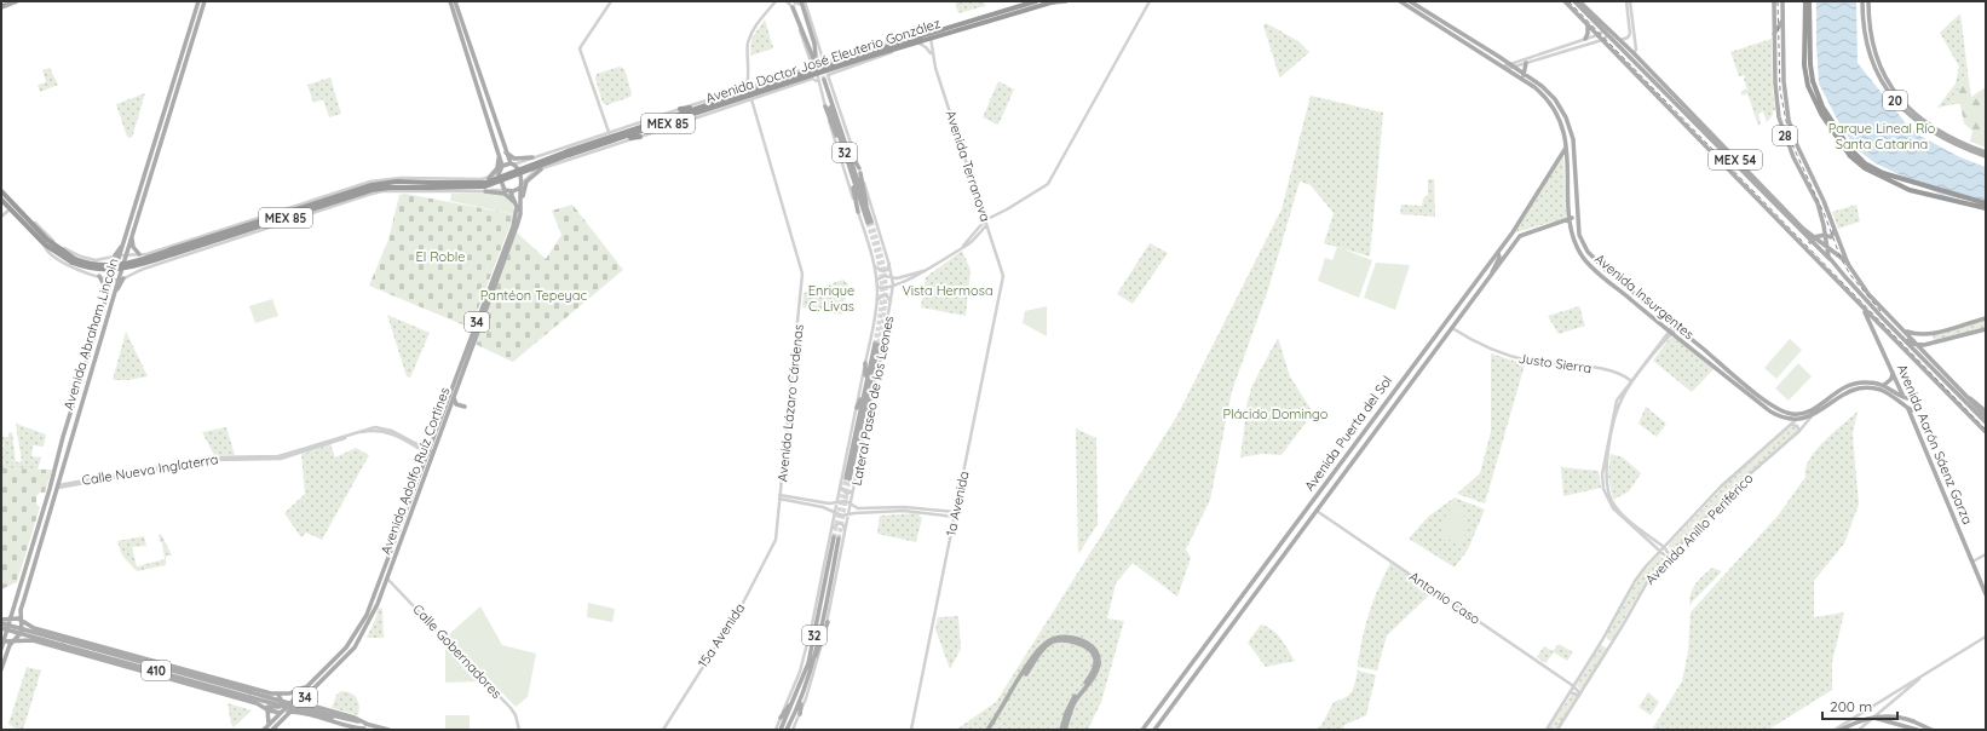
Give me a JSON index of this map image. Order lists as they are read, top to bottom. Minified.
{"streets":{"highway":["Avenida Doctor José Eleuterio González","MEX 85"],"main road":["20","28","32","MEX 54","Avenida Insurgentes","34","Avenida Abraham Lincoln","Avenida Puerta del Sol","Avenida Aarón Sáenz Garza","Avenida Adolfo Ruíz Cortines","410"],"street":["Avenida Terranova","Justo Sierra","Lateral Paseo de los Leones","Avenida Lázaro Cárdenas","Calle Nueva Inglaterra","1a Avenida","Avenida Anillo Periférico","Antonio Caso","15a Avenida","Calle Gobernadores"]},"crossings":[["Avenida Doctor José Eleuterio González","MEX 85"],["Avenida Doctor José Eleuterio González","Avenida Terranova"],["Avenida Doctor José Eleuterio González","34"],["Avenida Doctor José Eleuterio González","Lateral Paseo de los Leones"],["Avenida Doctor José Eleuterio González","Avenida Adolfo Ruíz Cortines"],["28","MEX 54"],["32","Lateral Paseo de los Leones"],["MEX 54","Avenida Aarón Sáenz Garza"],["Avenida Terranova","1a Avenida"],["Avenida Insurgentes","Avenida Puerta del Sol"],["Avenida Insurgentes","Avenida Aarón Sáenz Garza"],["Avenida Insurgentes","Avenida Anillo Periférico"],["34","Avenida Adolfo Ruíz Cortines"],["Avenida Abraham Lincoln","Calle Nueva Inglaterra"],["Justo Sierra","Avenida Puerta del Sol"],["Avenida Lázaro Cárdenas","15a Avenida"],["Avenida Puerta del Sol","Antonio Caso"],["Calle Nueva Inglaterra","Avenida Adolfo Ruíz Cortines"],["Avenida Adolfo Ruíz Cortines","Calle Gobernadores"],["Avenida Anillo Periférico","Antonio Caso"]],"parks":["Parque Lineal Río Santa Catarina","El Roble","Enrique C. Livas","Vista Hermosa","Pantéon Tepeyac","Plácido Domingo"],"scale_bar":"200 m"}
